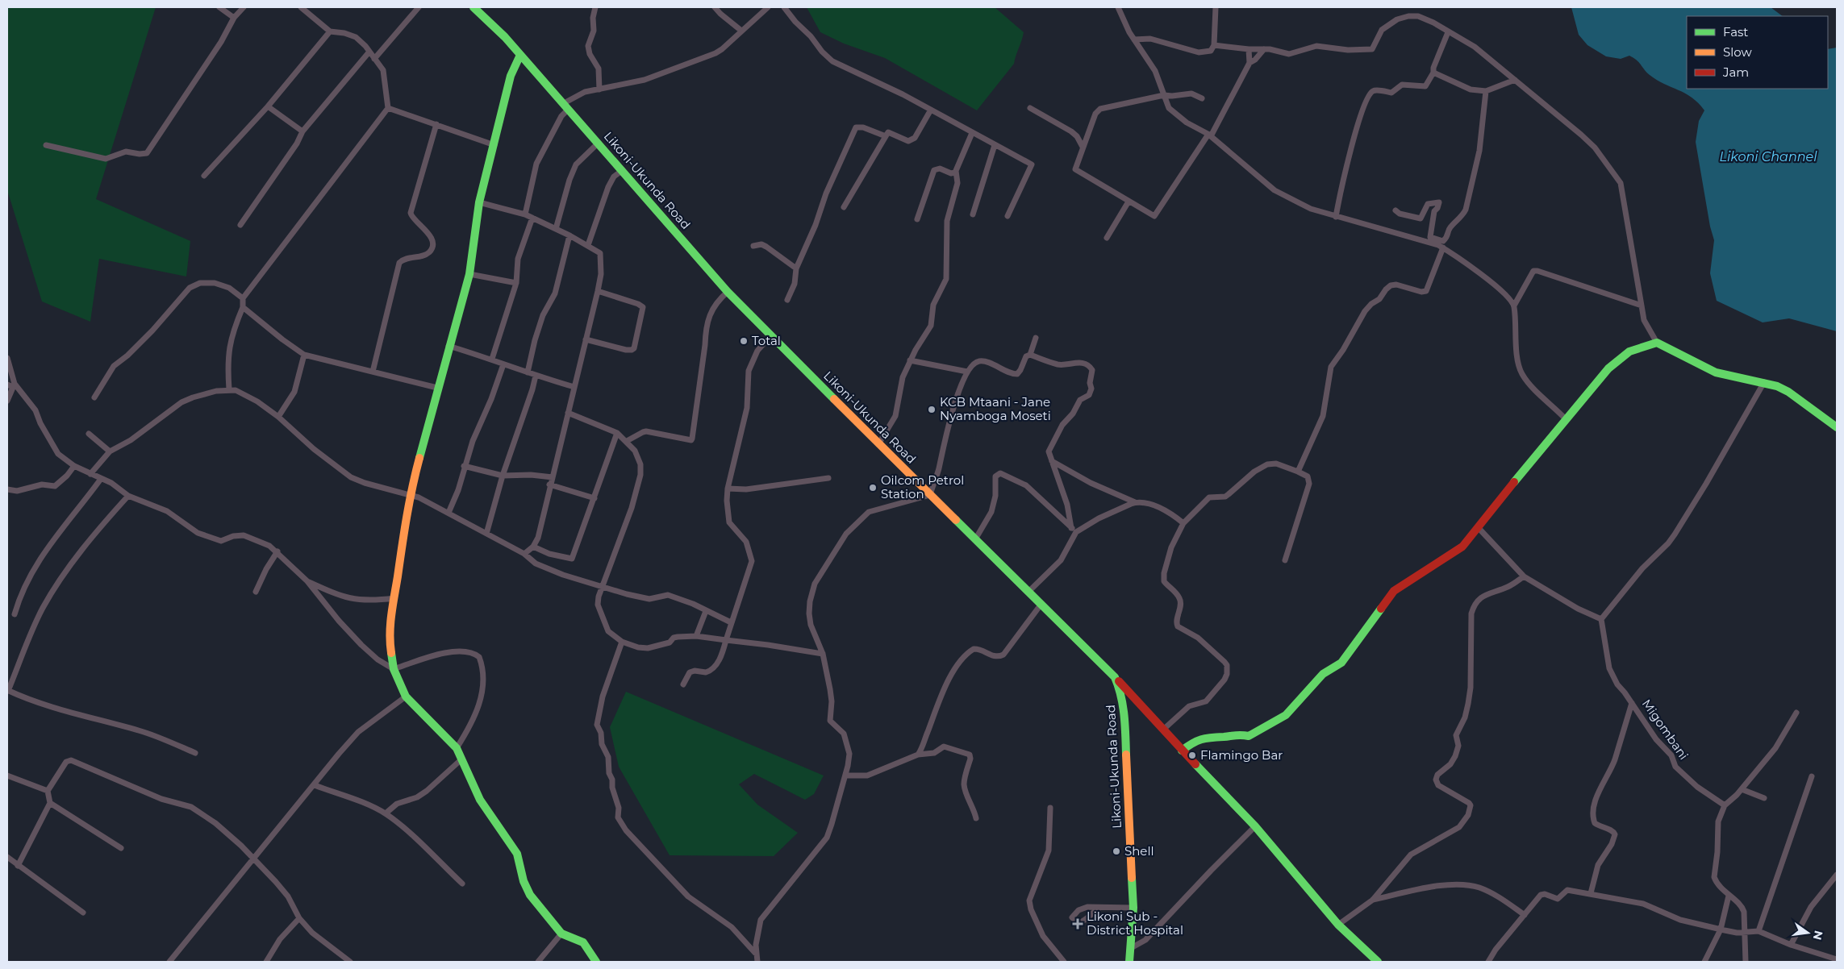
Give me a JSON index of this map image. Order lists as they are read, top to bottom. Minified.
{"streets":{"main road":["Likoni-Ukunda Road"],"street":["Migombani"]},"water":["Likoni Channel"],"places":{"other":["Total","KCB Mtaani - Jane Nyamboga Moseti","Oilcom Petrol Station","Flamingo Bar","Shell"],"health":["Likoni Sub - District Hospital"]},"legend":["Fast","Slow","Jam"],"north":"right"}
